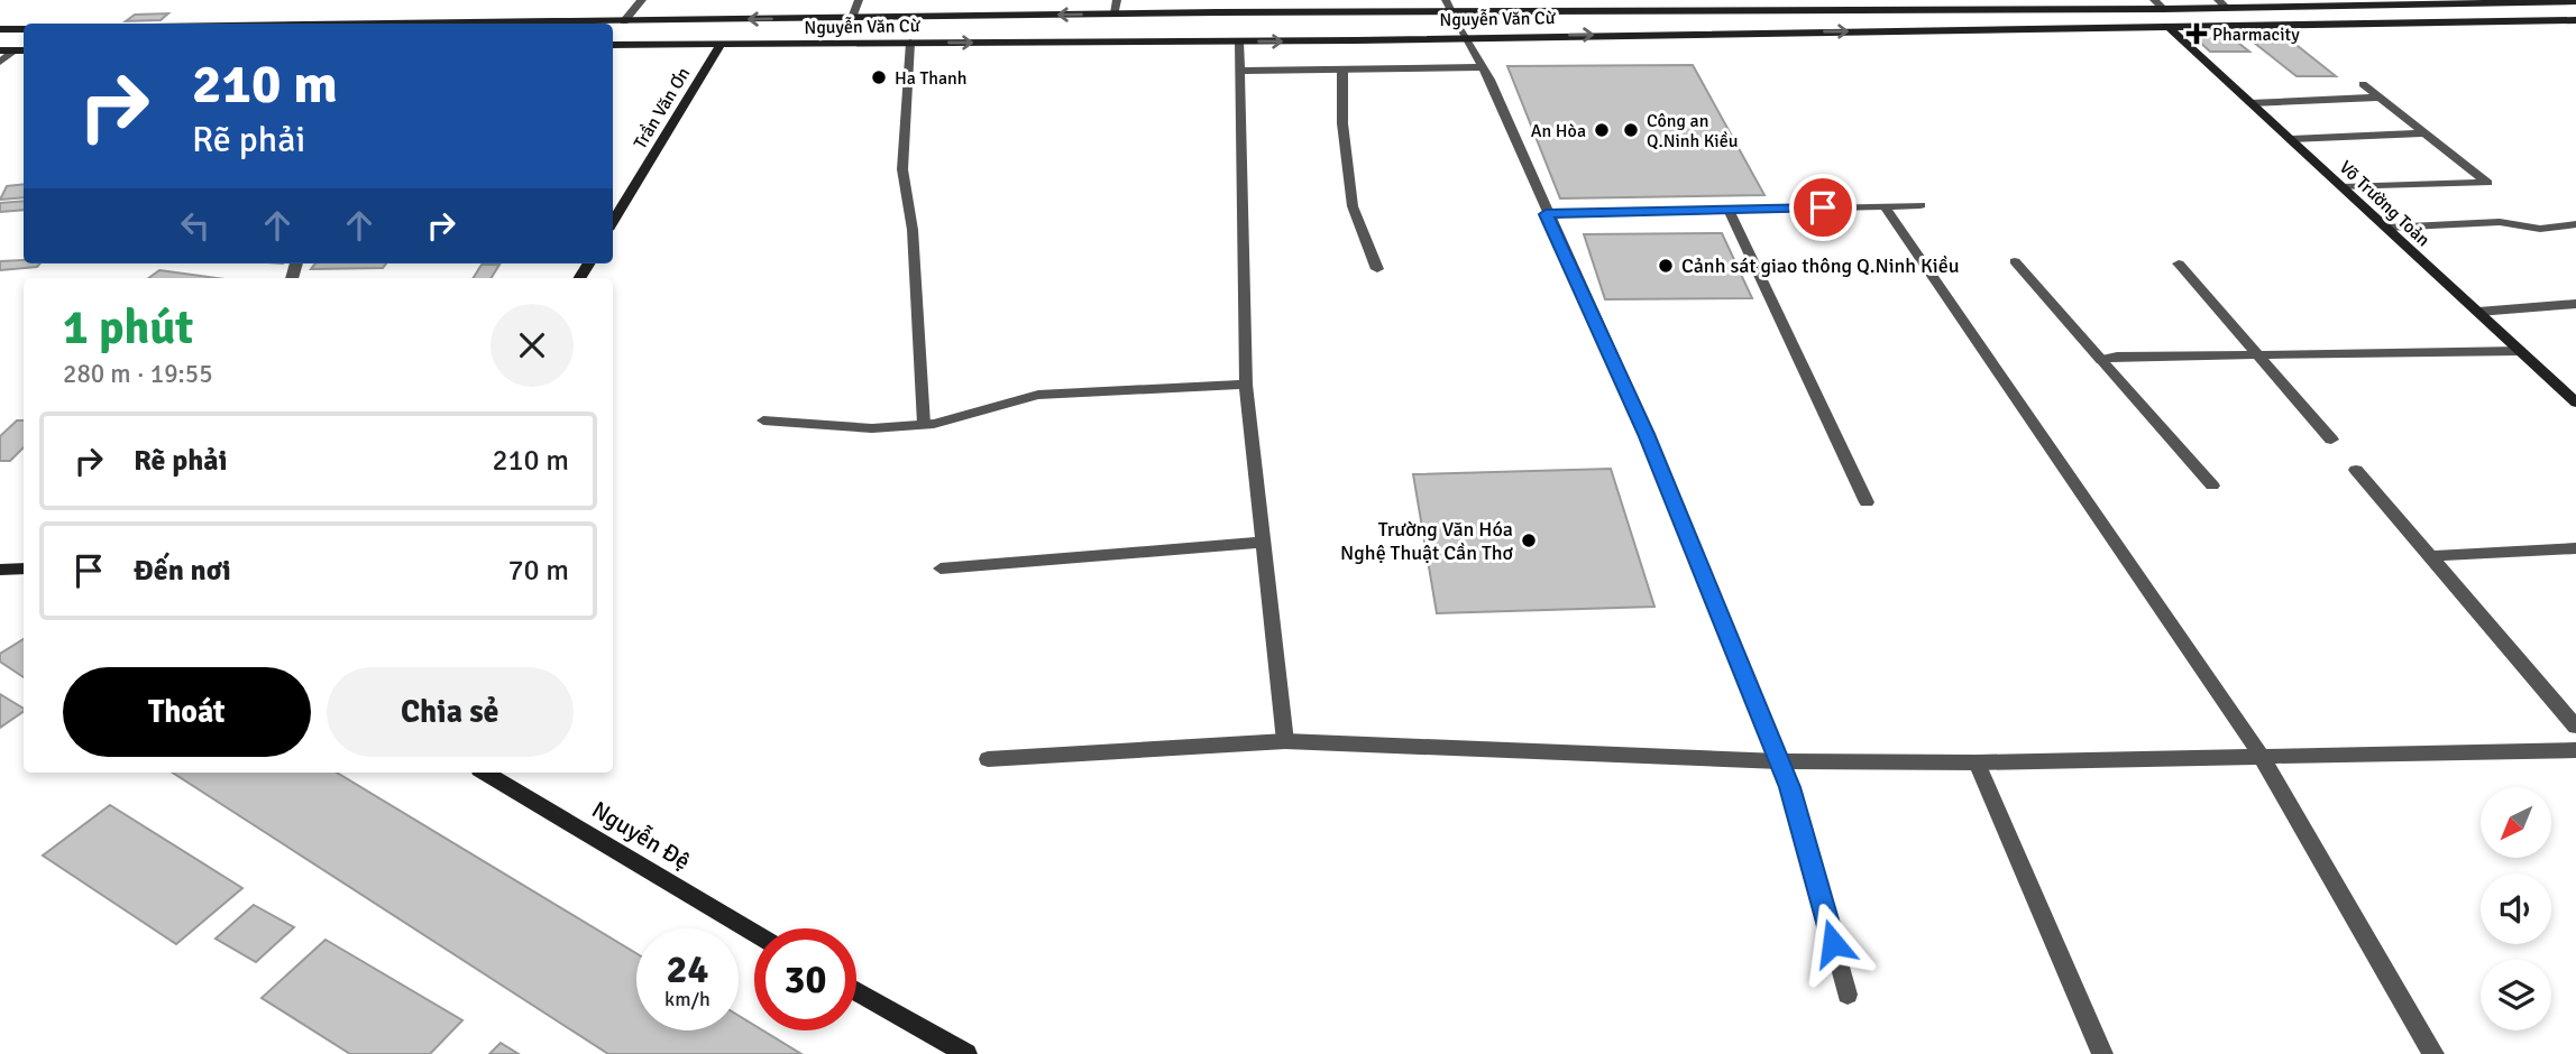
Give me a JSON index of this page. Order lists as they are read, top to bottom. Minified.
{"streets":{"main road":["Nguyễn Văn Cừ","Trần Văn Ơn","Võ Trường Toản","Nguyễn Đệ"]},"crossings":[["Nguyễn Văn Cừ","Trần Văn Ơn"],["Nguyễn Văn Cừ","Võ Trường Toản"]],"places":{"health":["Pharmacity"],"other":["Ha Thanh","An Hòa","Công an Q.Ninh Kiều","Cảnh sát giao thông Q.Ninh Kiều","Trường Văn Hóa Nghệ Thuật Cần Thơ"]},"north":"bottom left","page":{"turn":["210 m","Rẽ phải"],"heading":["1 phút","280 m · 19:55"],"list":[{"name":"Rẽ phải","value":"210 m"},{"name":"Đến nơi","value":"70 m"}],"buttons":["Thoát","Chia sẻ"],"speed":"24 km/h","limit":"30"}}
